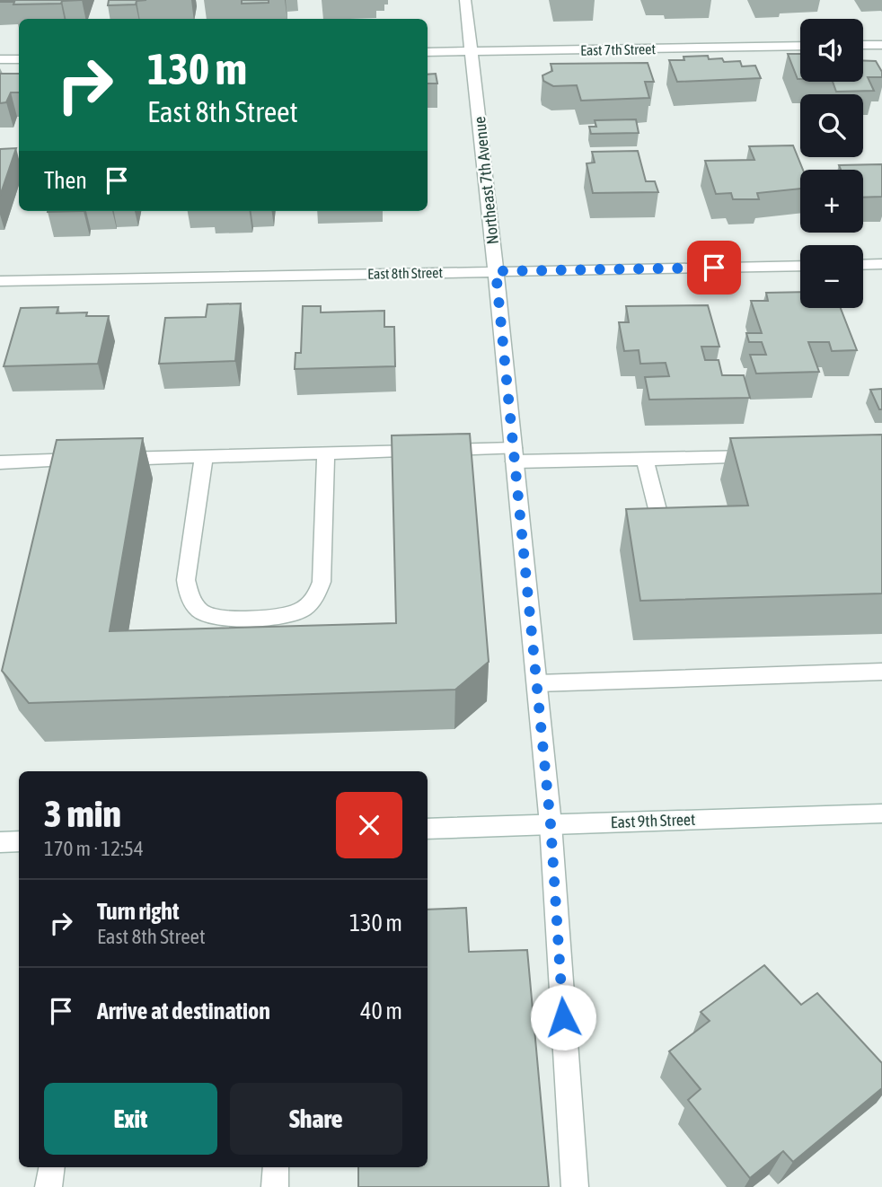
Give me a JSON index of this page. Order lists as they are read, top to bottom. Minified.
{"streets":{"street":["East 7th Street","Northeast 7th Avenue","East 8th Street","East 9th Street"]},"crossings":[["East 7th Street","Northeast 7th Avenue"],["Northeast 7th Avenue","East 8th Street"],["Northeast 7th Avenue","East 9th Street"]],"page":{"map_buttons":["+","−"],"turn":["130 m","East 8th Street"],"then":"Then","heading":["3 min","170 m · 12:54"],"list":[{"name":"Turn right","note":"East 8th Street","value":"130 m"},{"name":"Arrive at destination","value":"40 m"}],"buttons":["Exit","Share"]}}
